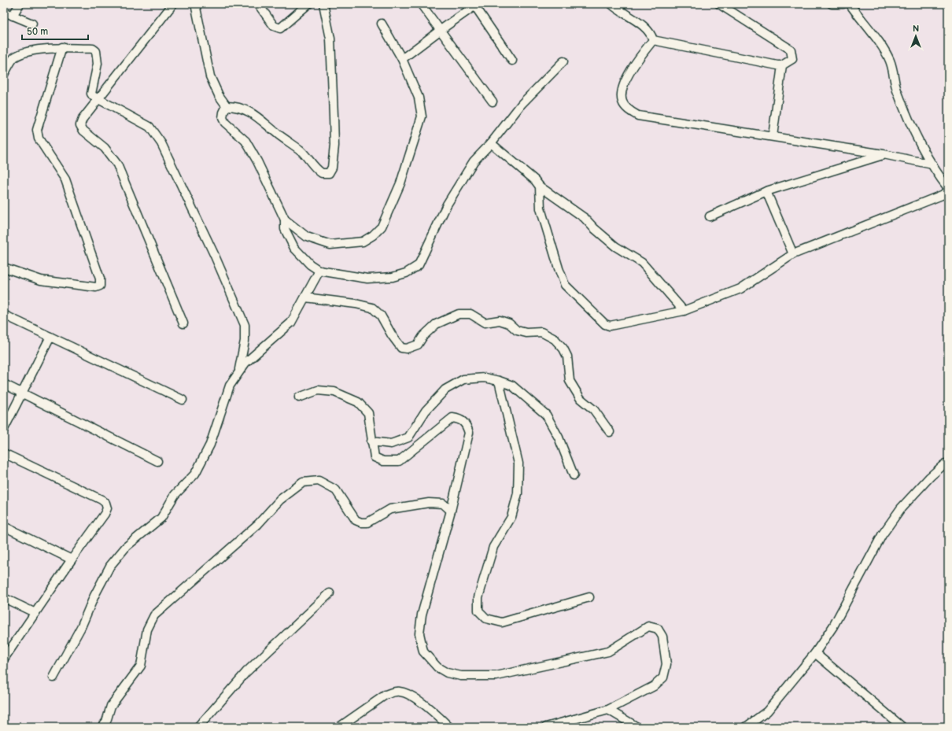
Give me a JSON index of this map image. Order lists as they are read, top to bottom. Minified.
{"scale_bar":"50 m","north":"top"}
